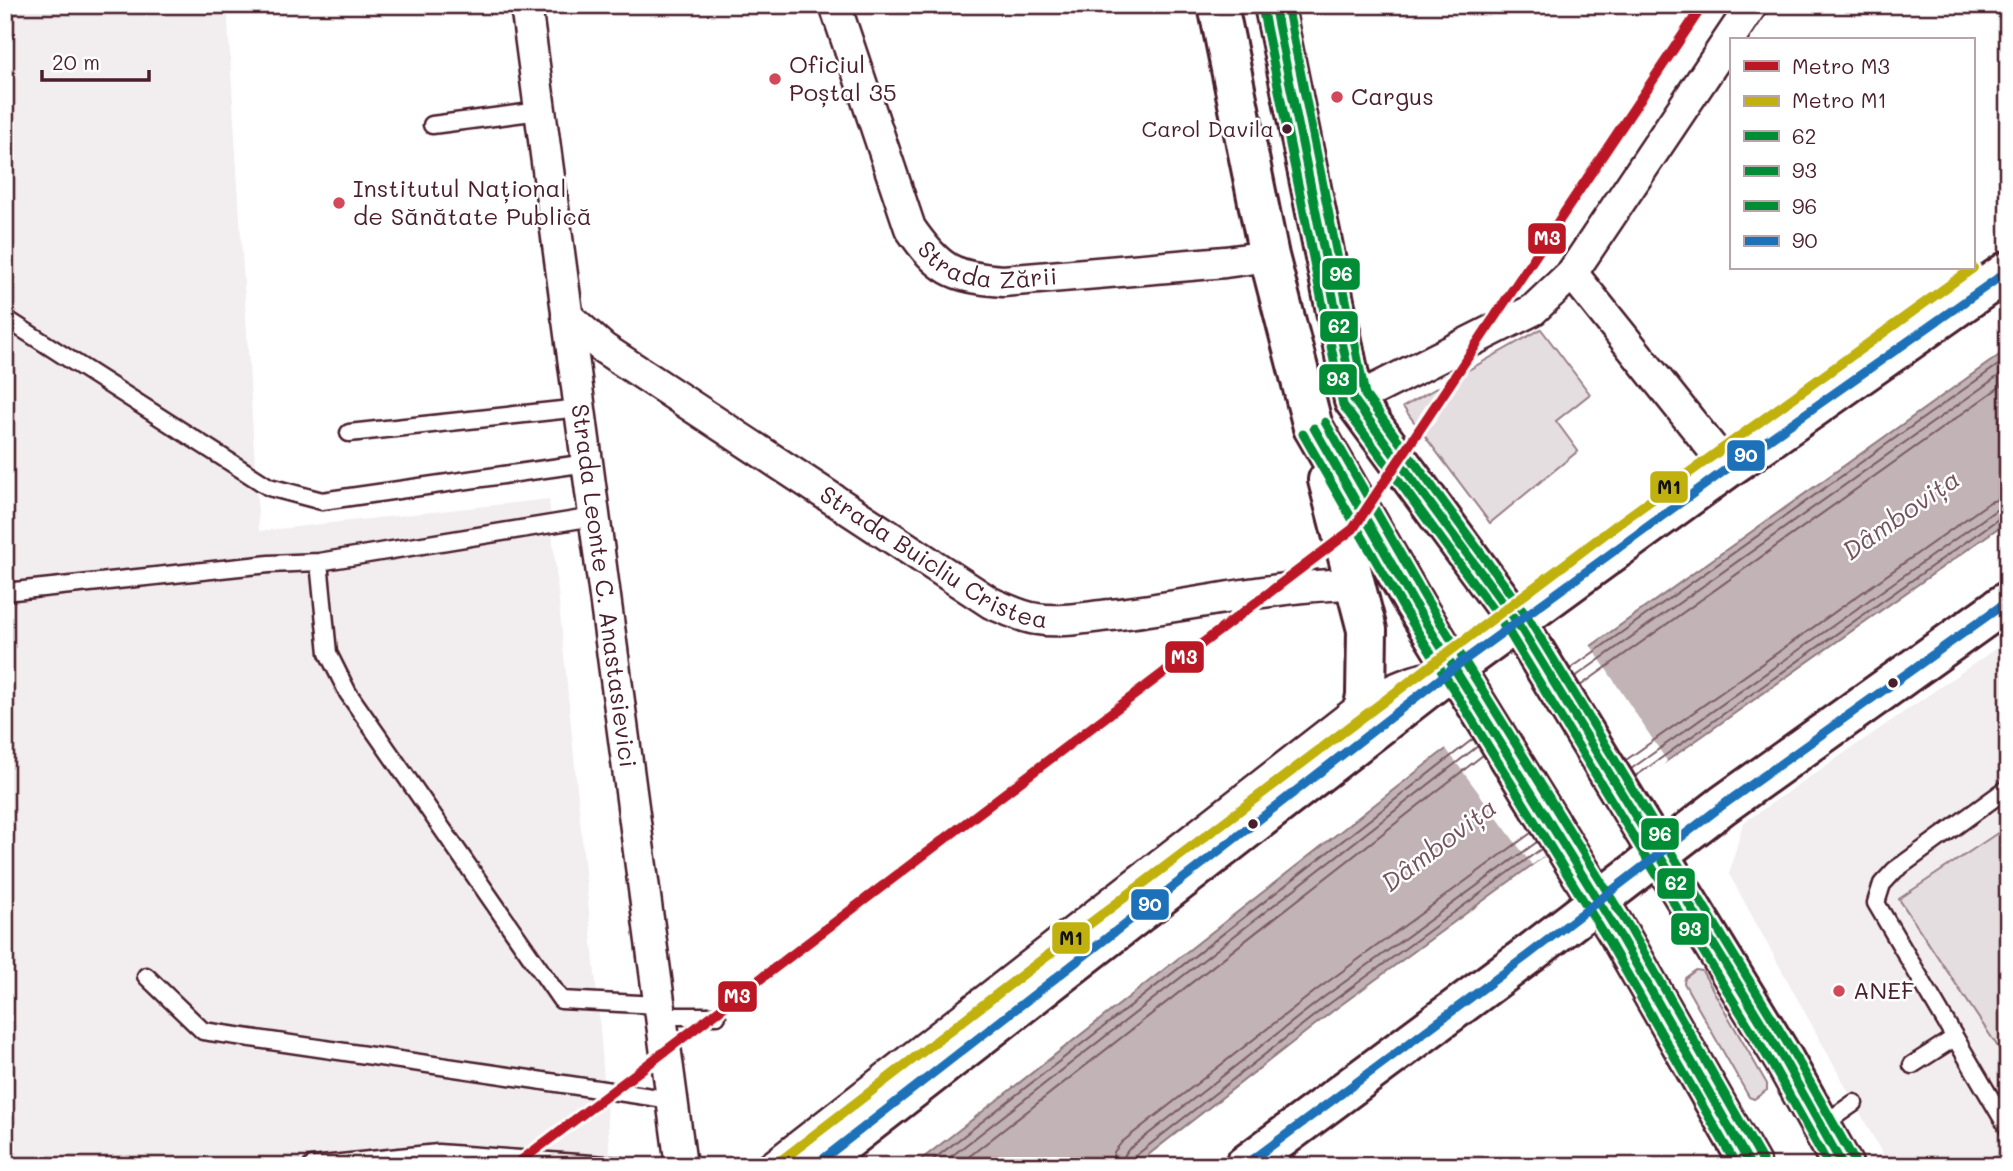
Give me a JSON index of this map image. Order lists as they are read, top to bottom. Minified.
{"streets":{"street":["Strada Zării","Strada Buicliu Cristea","Strada Leonte C. Anastasievici"]},"crossings":[["Strada Buicliu Cristea","Strada Leonte C. Anastasievici"]],"water":["Dâmbovița"],"places":["Oficiul Poștal 35","Cargus","Carol Davila","Institutul Național de Sănătate Publică","ANEF"],"lines":["metro line M3","transit line 62","transit line 96","transit line 93","metro line M1","transit line 90"],"legend":["Metro M3","Metro M1","62","93","96","90"],"scale_bar":"20 m"}
